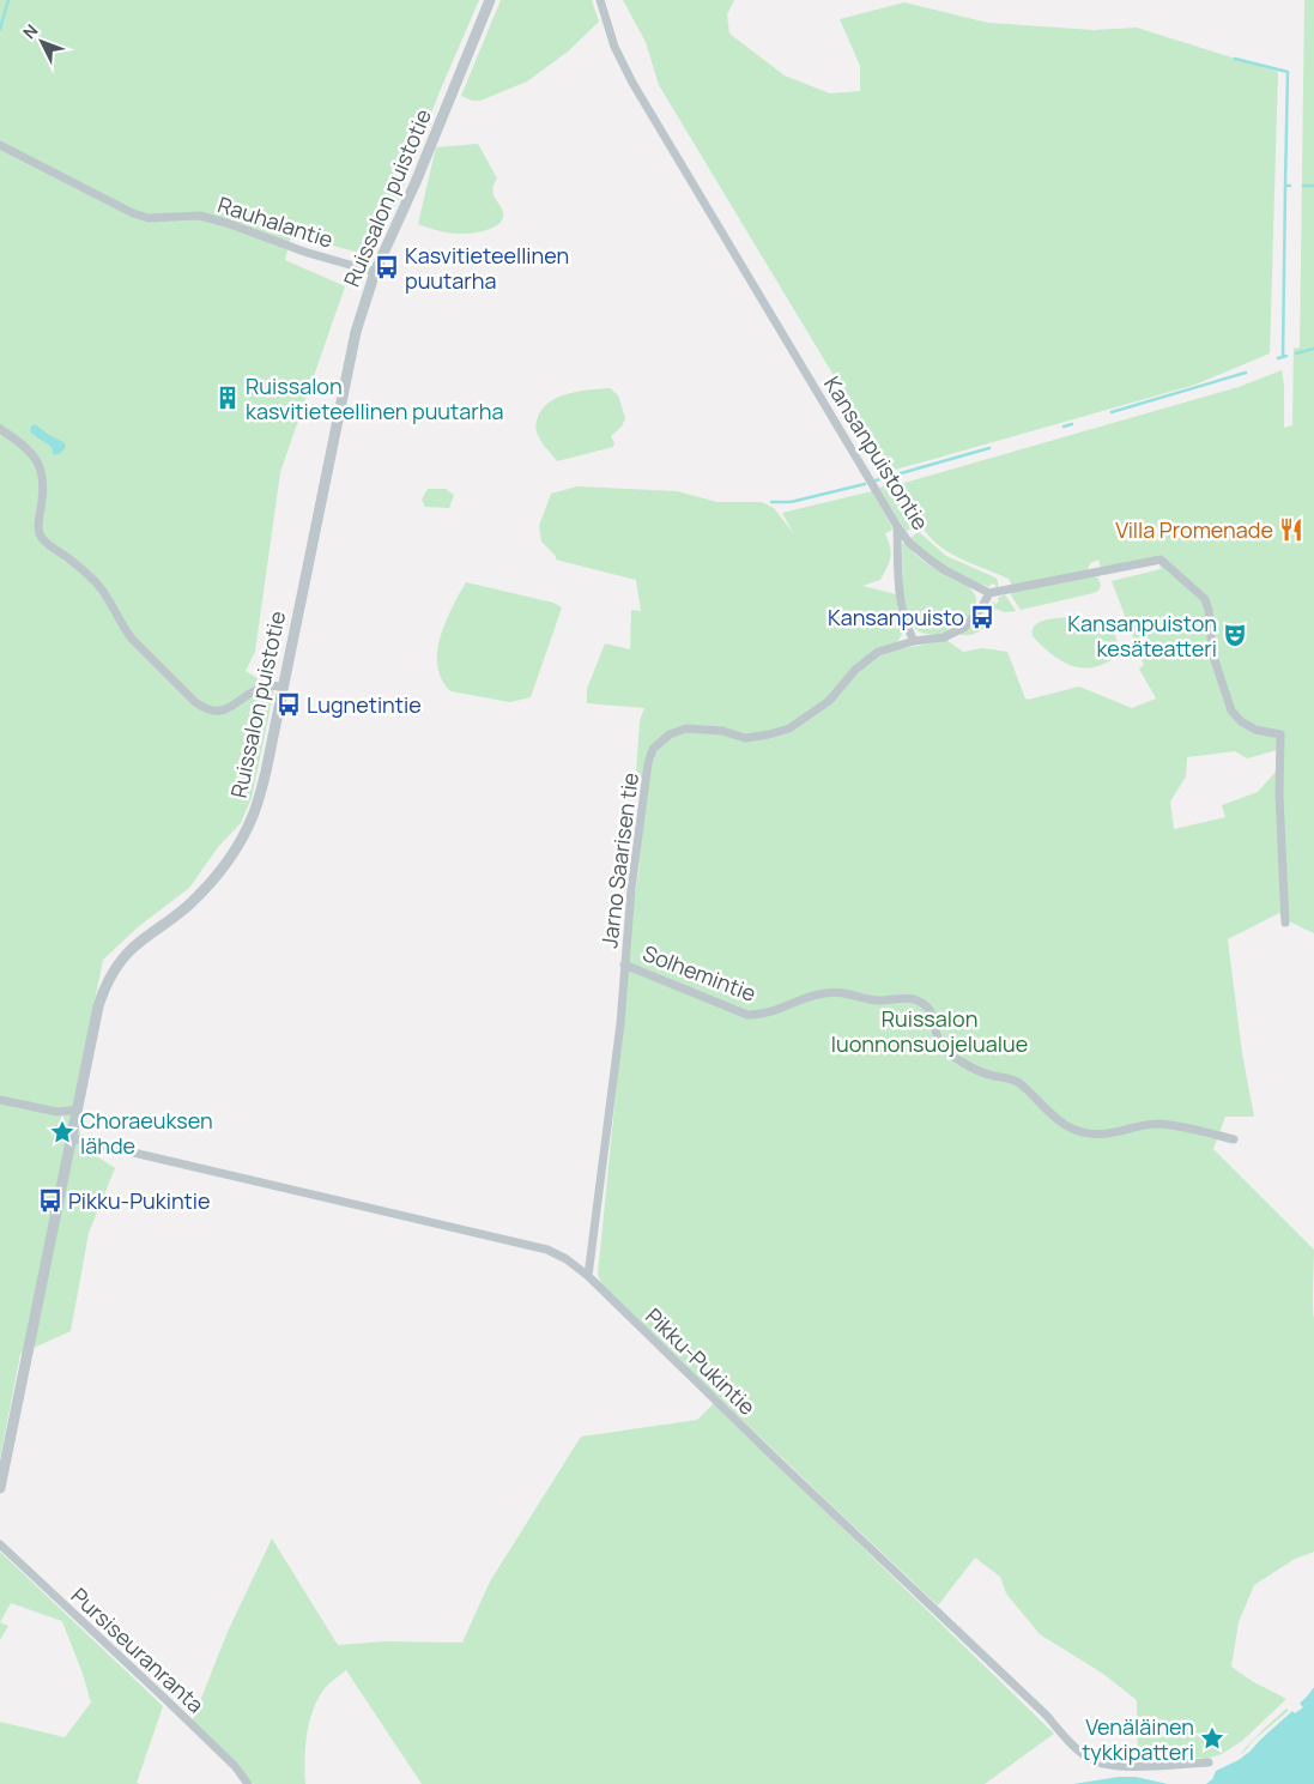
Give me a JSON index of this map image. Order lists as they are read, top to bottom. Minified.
{"streets":{"street":["Ruissalon puistotie","Rauhalantie","Kansanpuistontie","Jarno Saarisen tie","Solhemintie","Pikku-Pukintie","Pursiseuranranta"]},"crossings":[["Ruissalon puistotie","Rauhalantie"],["Ruissalon puistotie","Pikku-Pukintie"],["Kansanpuistontie","Jarno Saarisen tie"],["Jarno Saarisen tie","Solhemintie"],["Jarno Saarisen tie","Pikku-Pukintie"]],"parks":["Ruissalon luonnonsuojelualue"],"places":{"bus stop":["Kasvitieteellinen puutarha","Kansanpuisto","Lugnetintie","Pikku-Pukintie"],"building":["Ruissalon kasvitieteellinen puutarha"],"restaurant":["Villa Promenade"],"theatre":["Kansanpuiston kesäteatteri"],"place":["Choraeuksen lähde","Venäläinen tykkipatteri"]},"north":"top left"}
